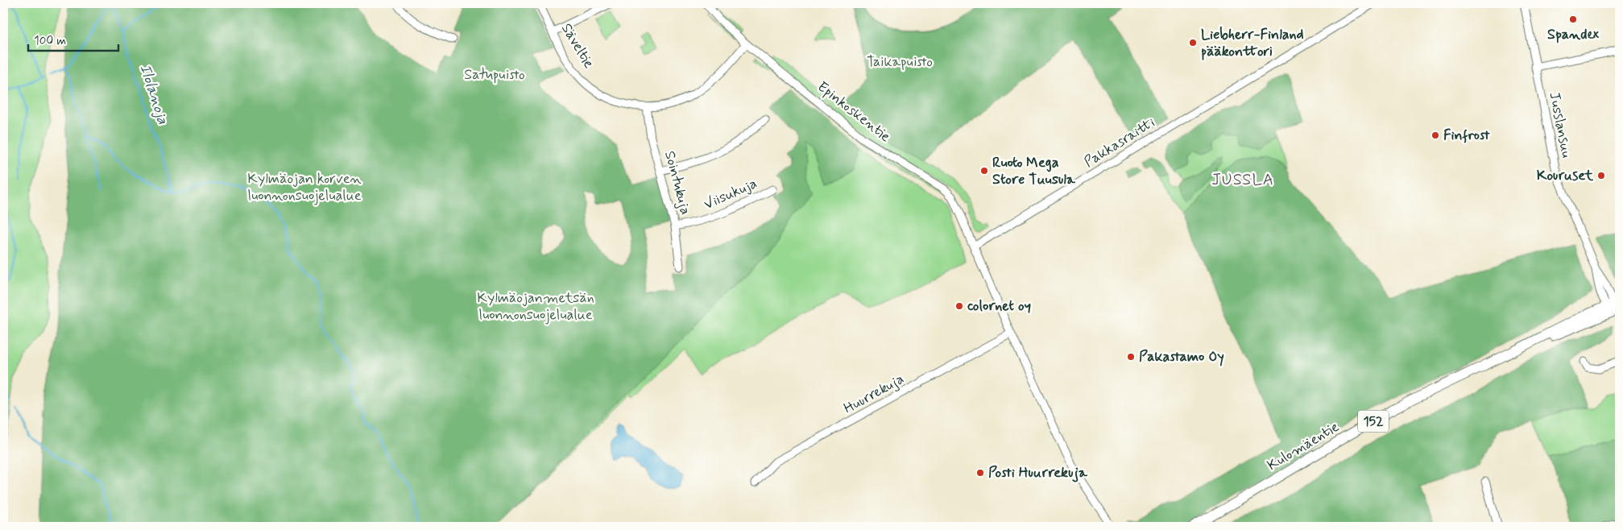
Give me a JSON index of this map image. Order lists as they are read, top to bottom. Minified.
{"streets":{"main road":["152","Kulomäentie"],"street":["Säveltie","Epinkoskentie","Jusslansuu","Pakkasraitti","Sointukuja","Viisukuja","Huurrekuja"]},"crossings":[["Säveltie","Epinkoskentie"],["Säveltie","Sointukuja"],["Epinkoskentie","Pakkasraitti"],["Jusslansuu","Kulomäentie"],["Sointukuja","Viisukuja"]],"districts":["JUSSLA"],"water":["Ilolanoja"],"parks":["Taikapuisto","Satupuisto","Kylmäojan korven luonnonsuojelualue","Kylmäojanmetsän luonnonsuojelualue"],"places":["Spandex","Liebherr-Finland pääkonttori","Finfrost","Ruoto Mega Store Tuusula","Kouruset","colornet oy","Pakastamo Oy","Posti Huurrekuja"],"scale_bar":"100 m"}
